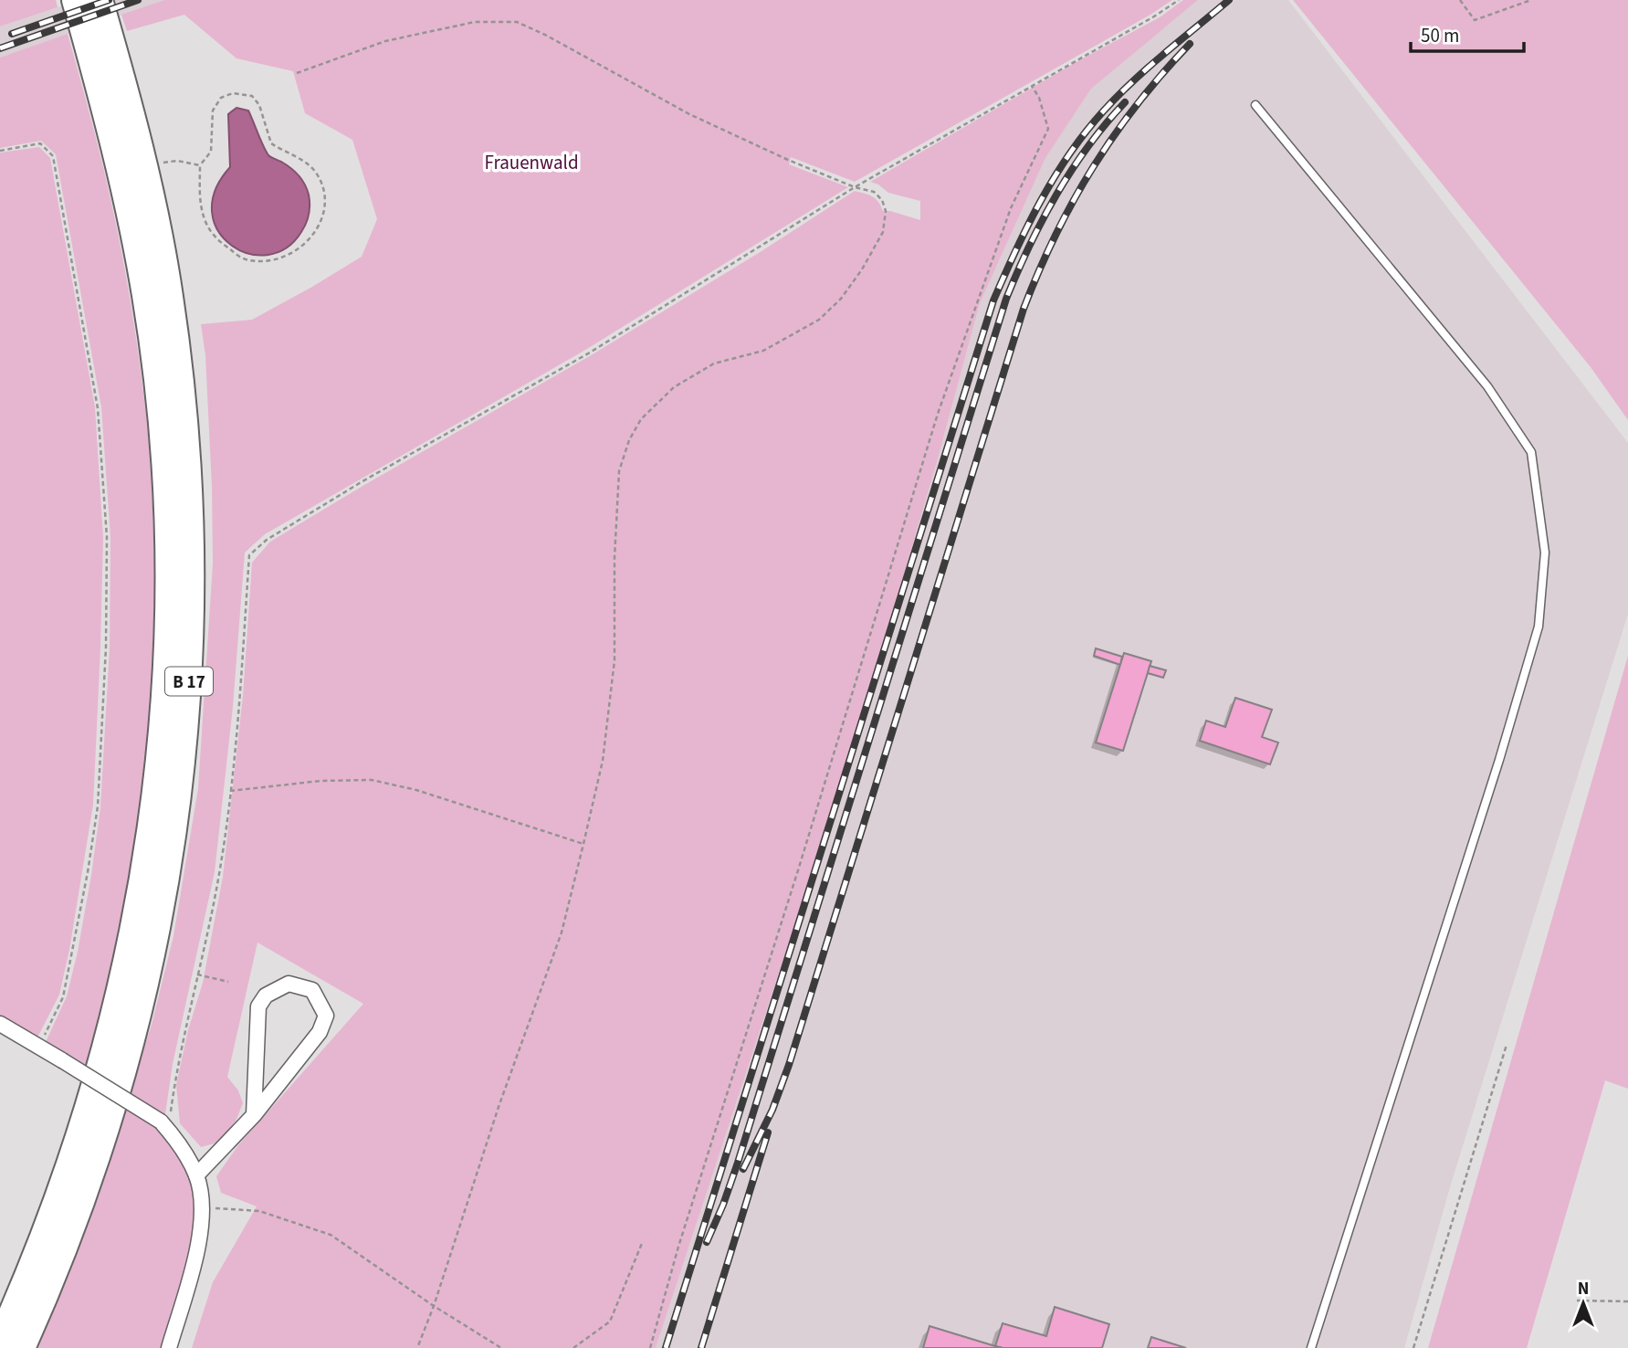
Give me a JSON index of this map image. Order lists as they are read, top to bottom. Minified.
{"streets":{"highway":["B 17"]},"parks":["Frauenwald"],"scale_bar":"50 m","north":"top"}
